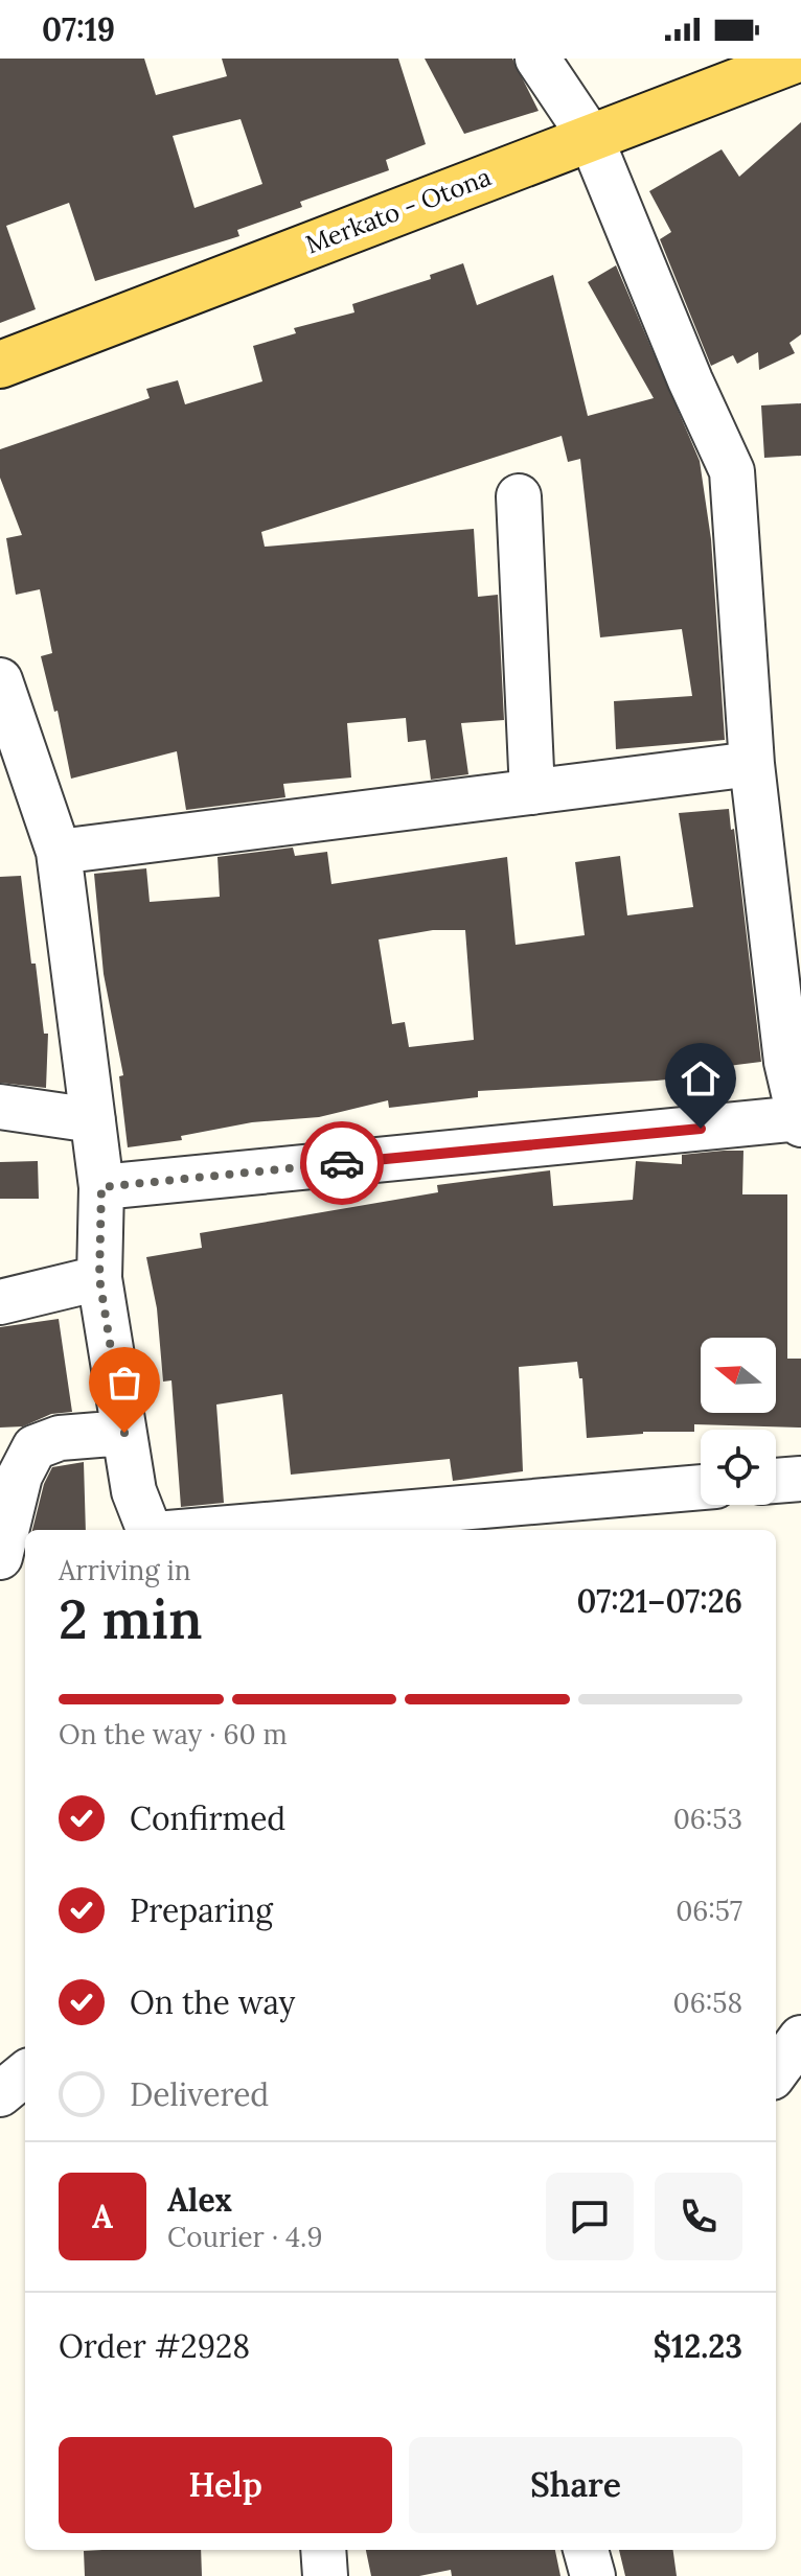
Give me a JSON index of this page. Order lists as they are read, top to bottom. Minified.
{"streets":{"main road":["Merkato - Otona"]},"north":"left","page":{"status":"07:19","heading":["2 min","Arriving in","07:21–07:26"],"panel":["Alex","Courier · 4.9","Order #2928","$12.23"],"bar":"On the way · 60 m","list":[["Confirmed","06:53"],["Preparing","06:57"],["On the way","06:58"],"Delivered"],"round":"A","buttons":["Help","Share"]}}
